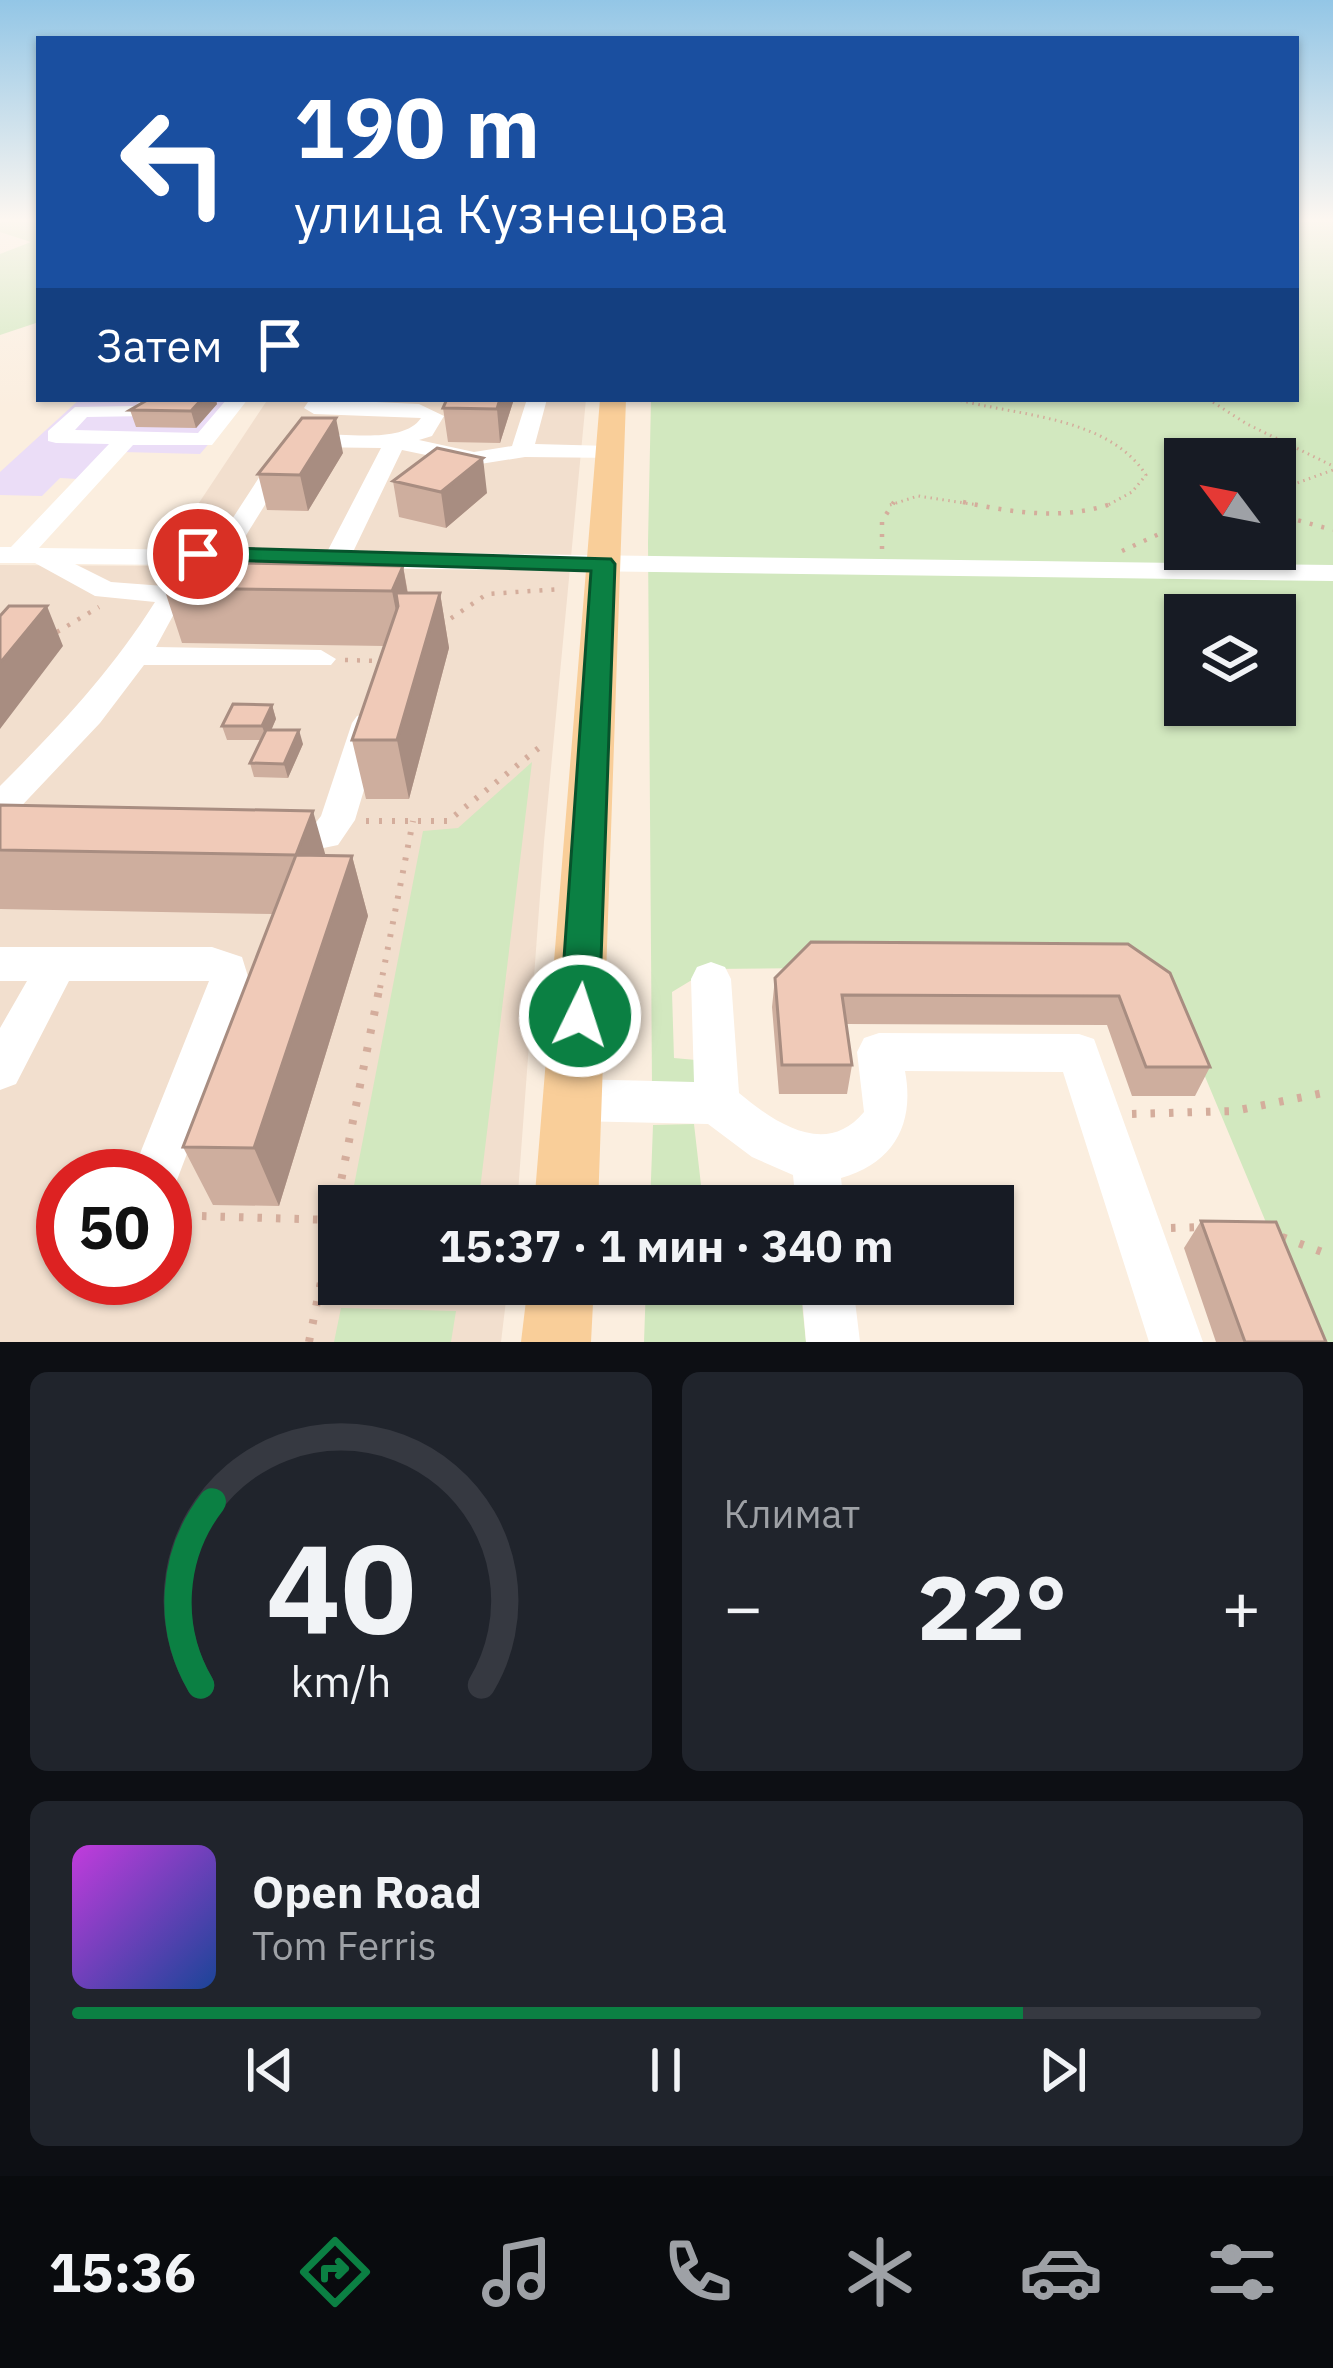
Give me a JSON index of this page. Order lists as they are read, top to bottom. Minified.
{"north":"top left","page":{"turn":["190 m","улица Кузнецова"],"then":"Затем","limit":"50","trip":"15:37 · 1 мин · 340 m","tile":"Климат","heat":["−","22°","+"],"song":["Open Road","Tom Ferris"],"tabs":"15:36","gauge":["40","km/h"]}}
